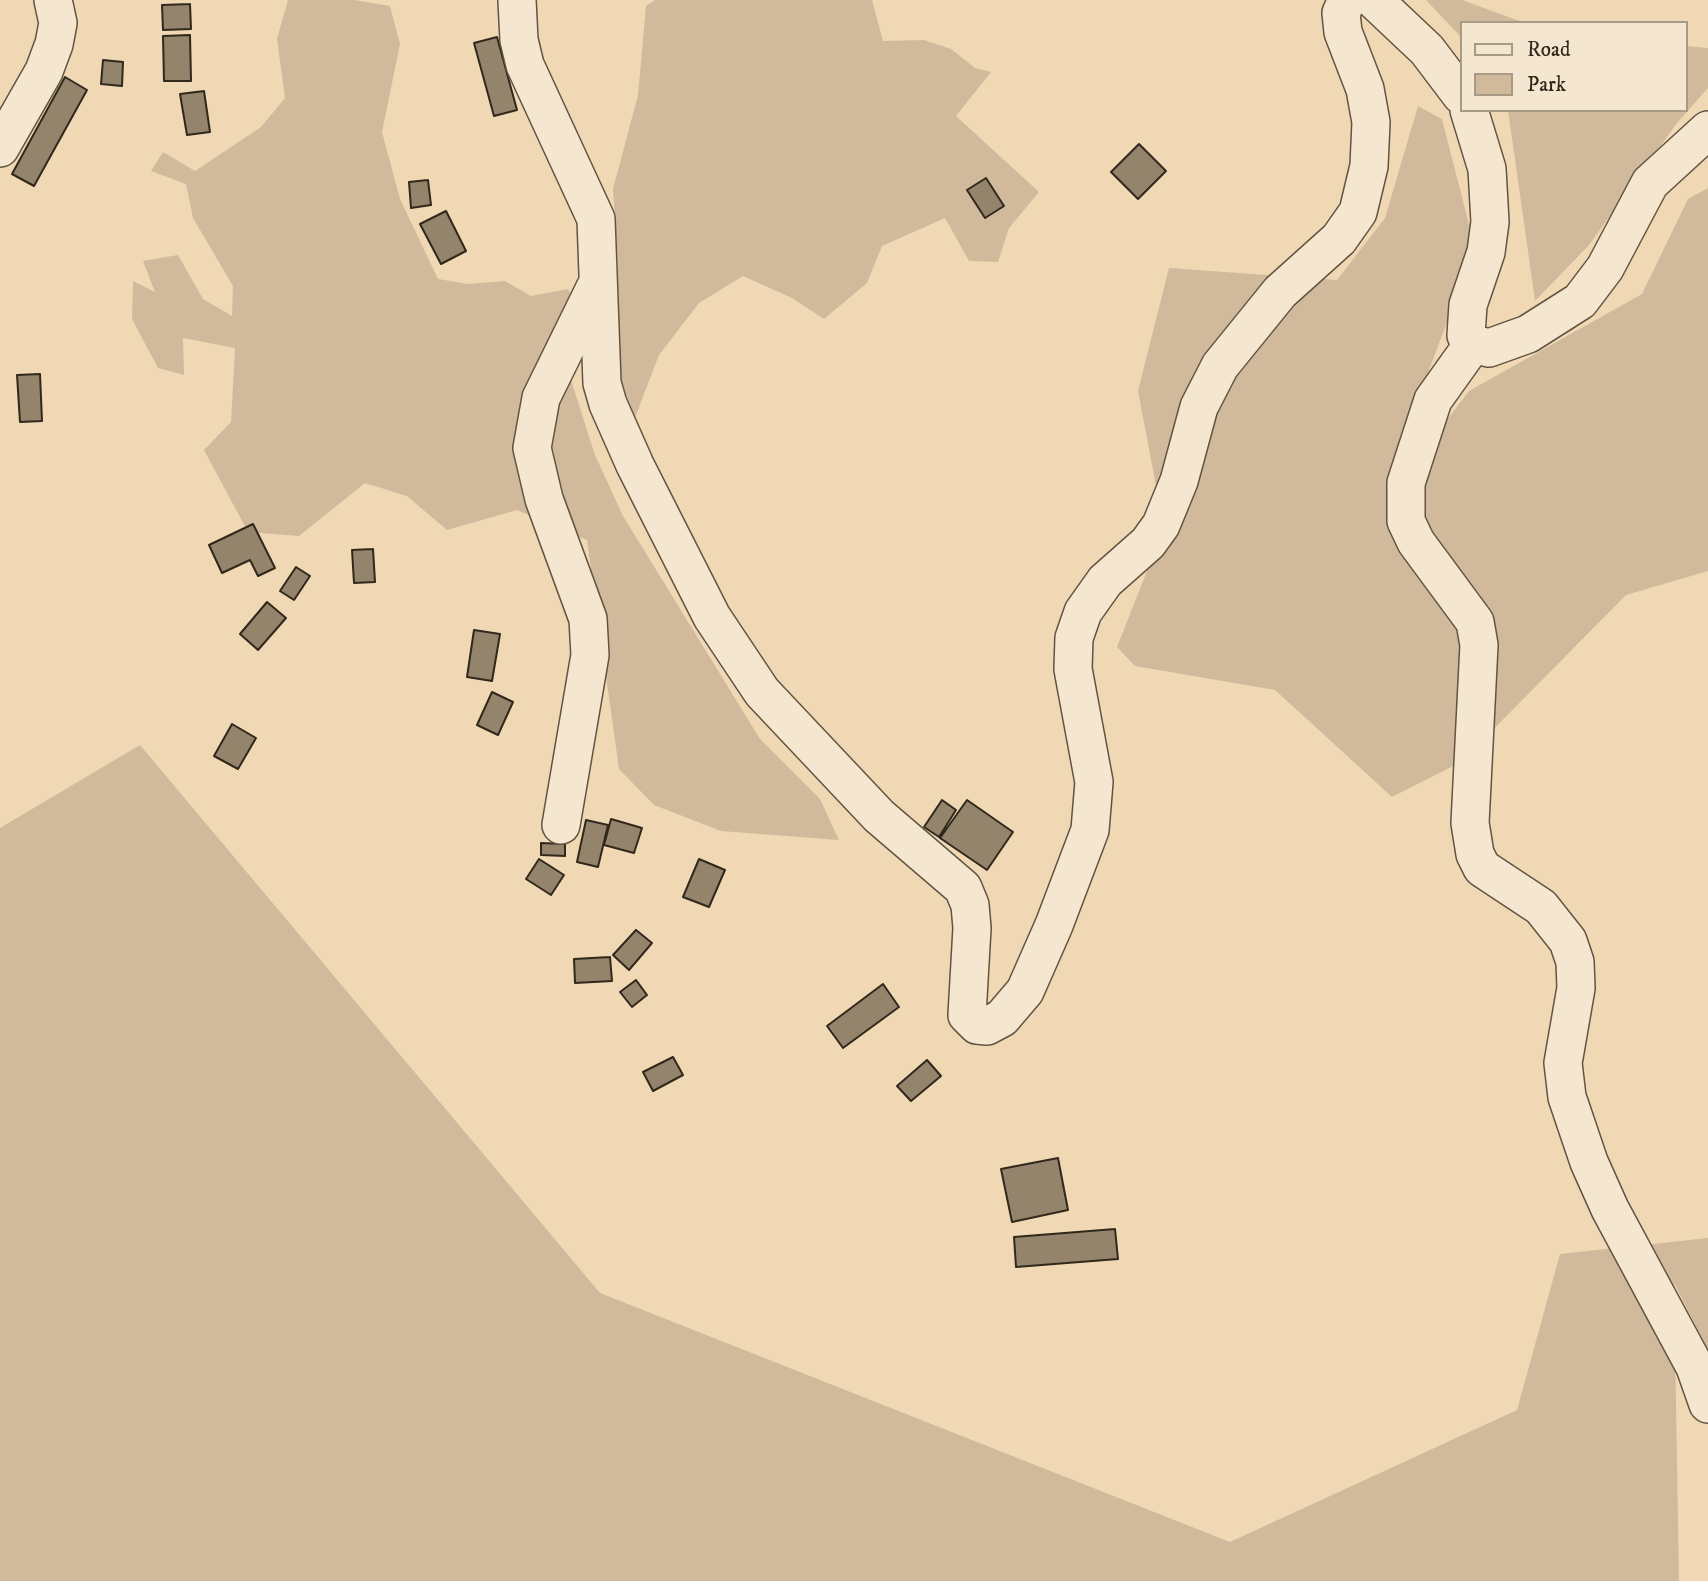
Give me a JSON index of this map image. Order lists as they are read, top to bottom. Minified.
{"legend":["Road","Park"]}
